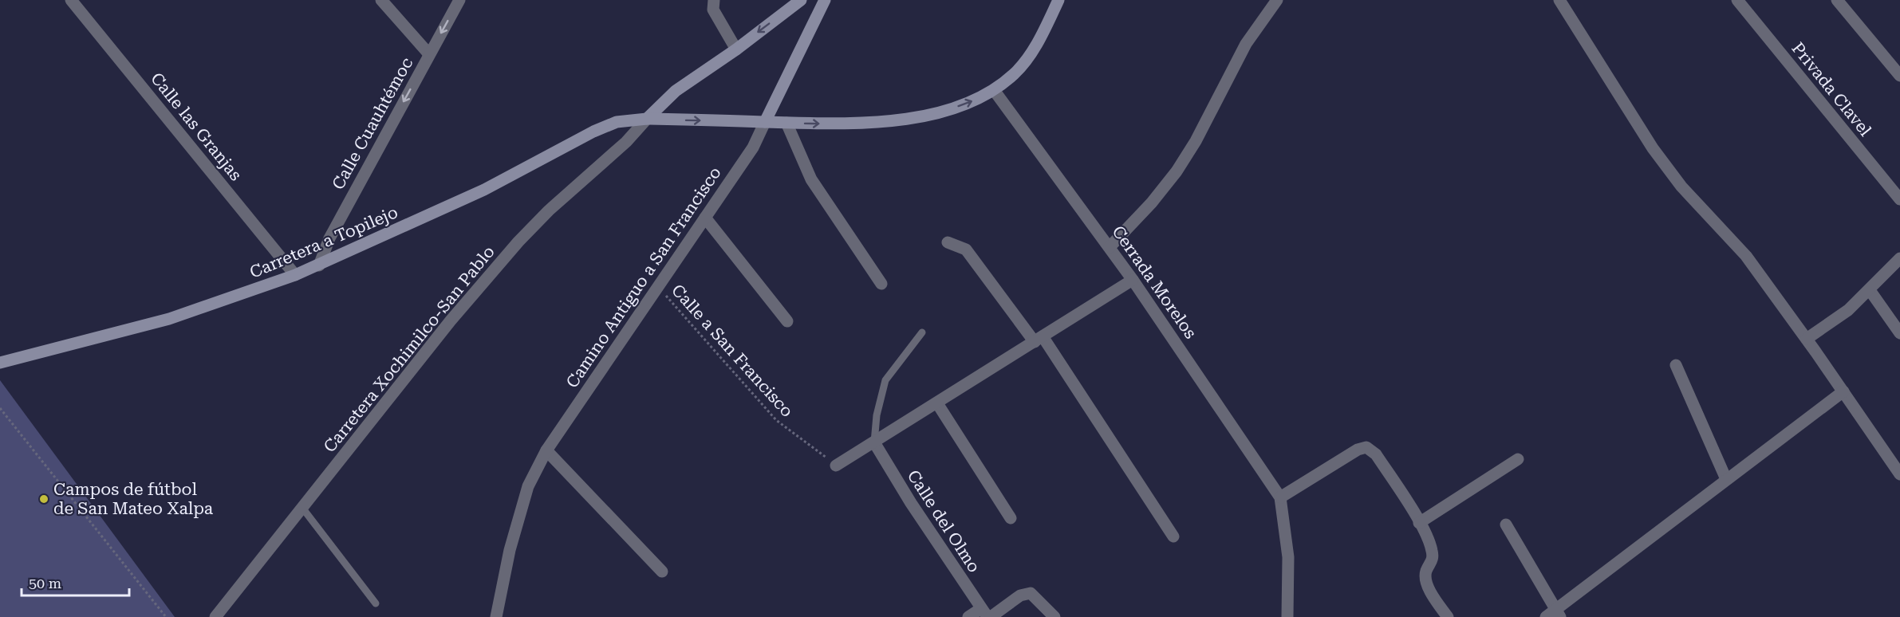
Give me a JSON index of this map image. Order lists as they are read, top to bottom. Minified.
{"streets":{"main road":["Carretera a Topilejo"],"street":["Privada Clavel","Calle Cuauhtémoc","Calle las Granjas","Camino Antiguo a San Francisco","Cerrada Morelos","Carretera Xochimilco-San Pablo","Calle del Olmo"],"path":["Calle a San Francisco"]},"crossings":[["Calle Cuauhtémoc","Carretera a Topilejo"],["Calle las Granjas","Carretera a Topilejo"],["Carretera a Topilejo","Camino Antiguo a San Francisco"],["Carretera a Topilejo","Cerrada Morelos"],["Carretera a Topilejo","Carretera Xochimilco-San Pablo"],["Camino Antiguo a San Francisco","Calle a San Francisco"]],"one_way":["Calle Cuauhtémoc"],"places":["Campos de fútbol de San Mateo Xalpa"],"scale_bar":"50 m"}
